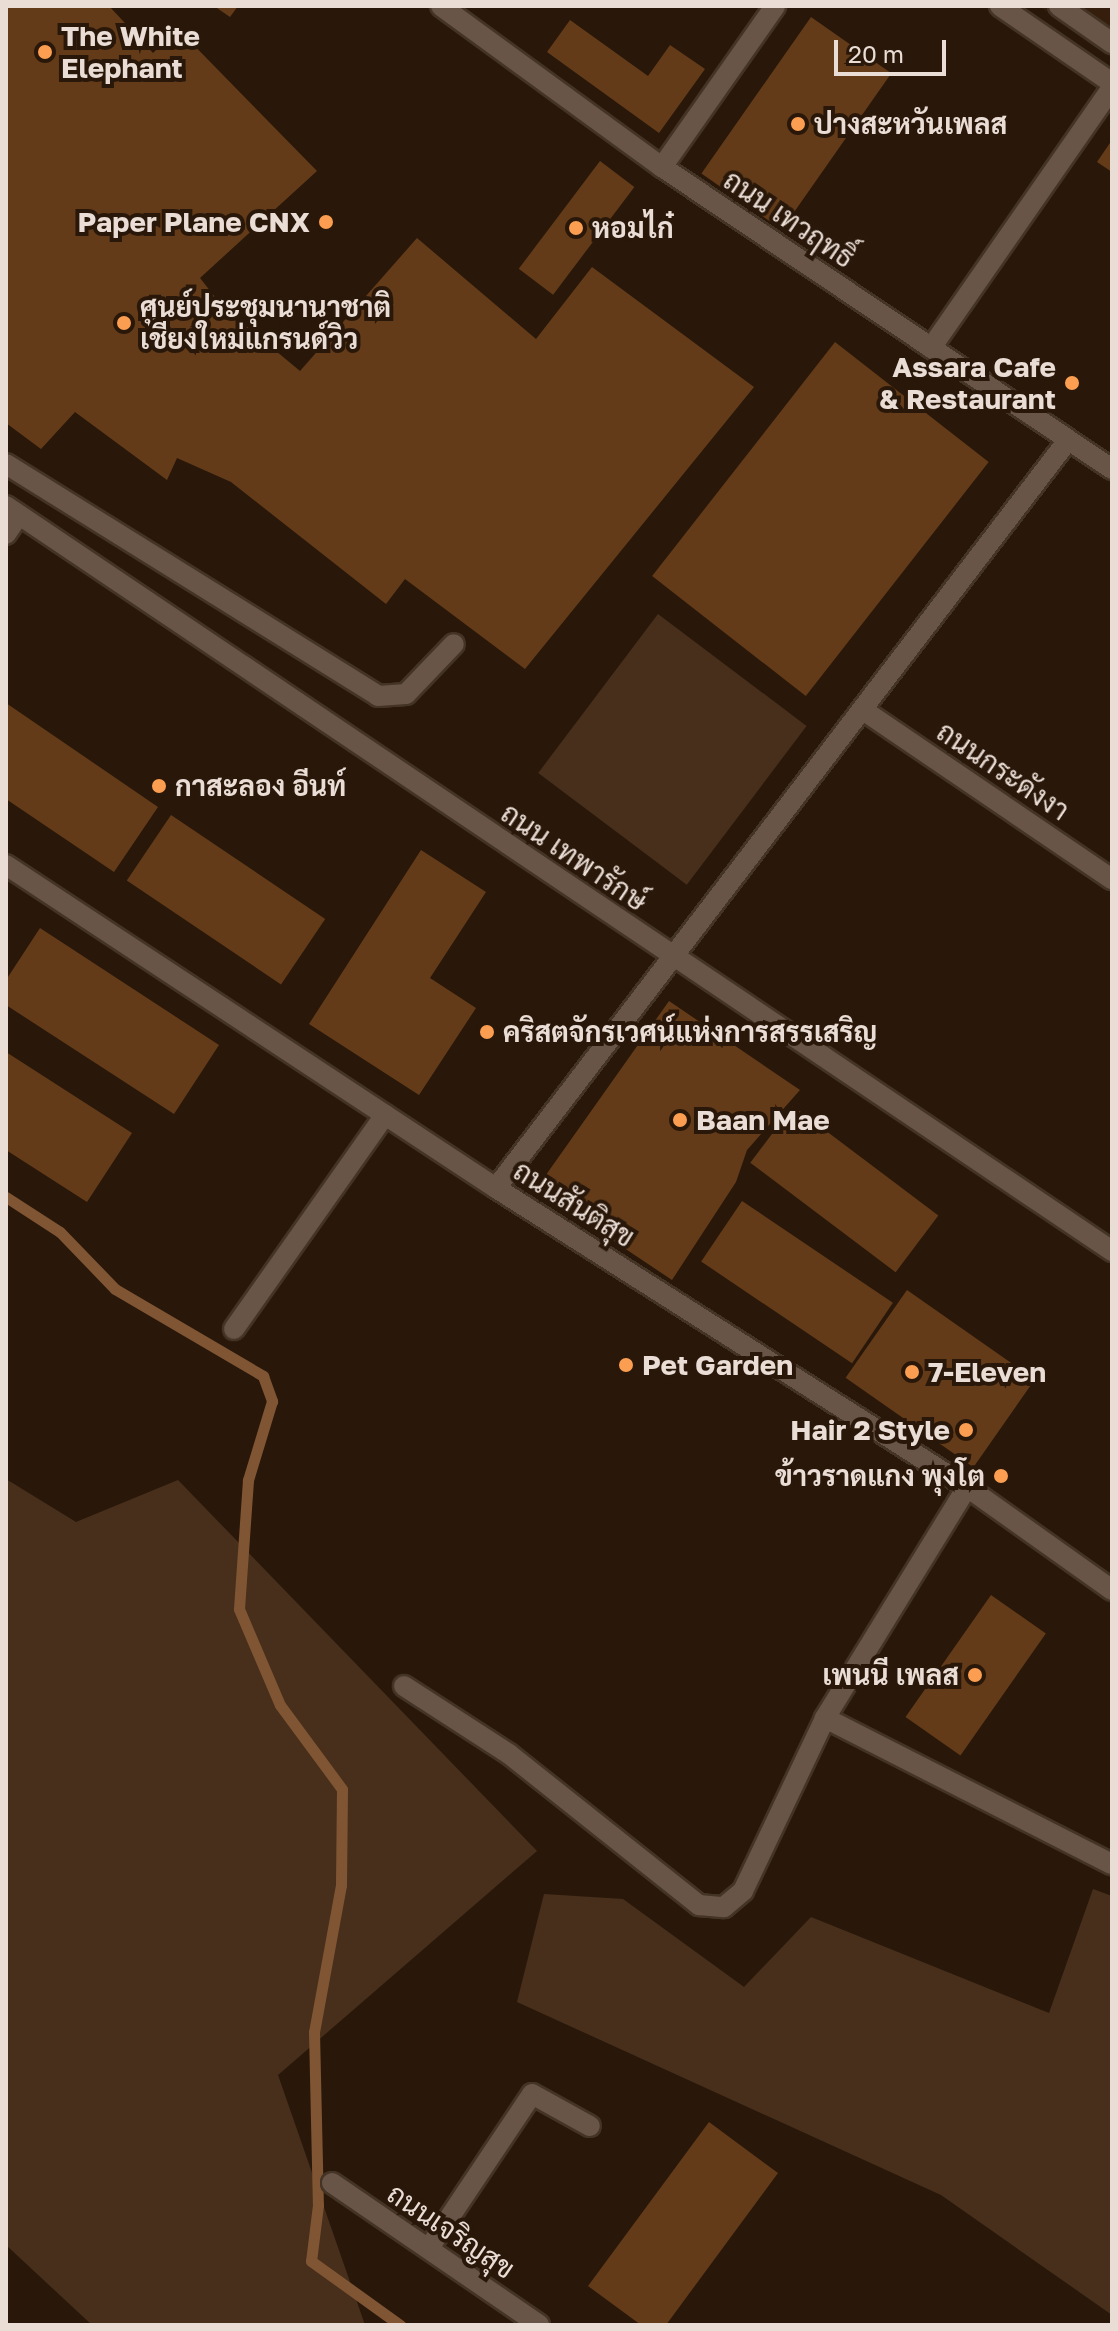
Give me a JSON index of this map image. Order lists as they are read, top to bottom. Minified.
{"streets":{"street":["ถนน เทวฤทธิ์","ถนนกระดังงา","ถนน เทพารักษ์","ถนนสันติสุข","ถนนเจริญสุข"]},"places":["The White Elephant","ปางสะหวันเพลส","Paper Plane CNX","หอมไก๋","ศูนย์ประชุมนานาชาติ เชียงใหม่แกรนด์วิว","Assara Cafe & Restaurant","กาสะลอง อีนท์","คริสตจักรเวศน์แห่งการสรรเสริญ","Baan Mae","Pet Garden","7-Eleven","Hair 2 Style","ข้าวราดแกง พุงโต","เพนนี เพลส"],"scale_bar":"20 m"}
